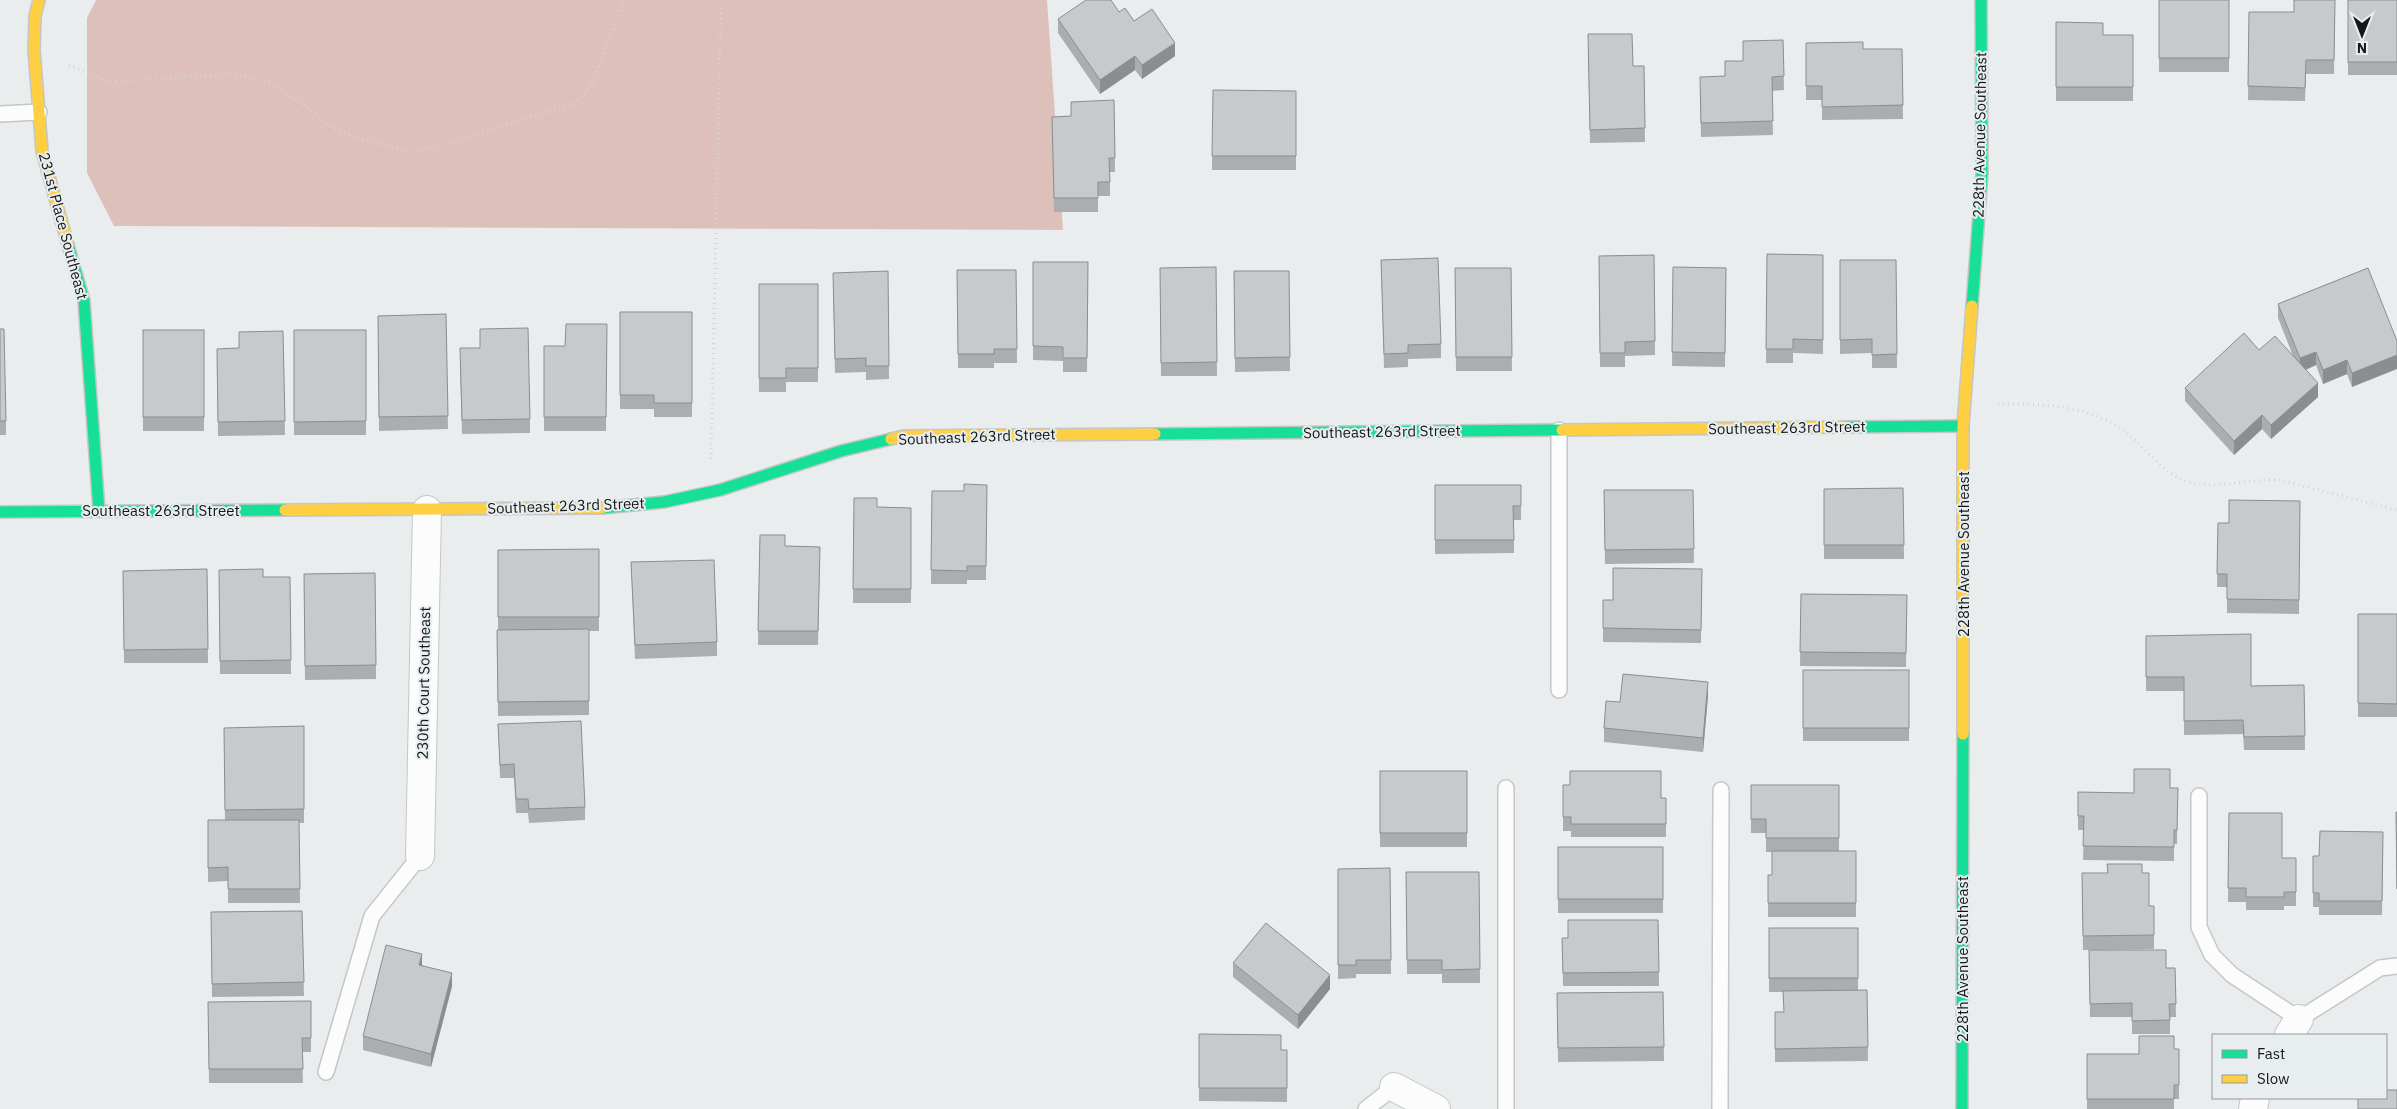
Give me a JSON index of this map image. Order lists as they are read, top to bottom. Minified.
{"streets":{"street":["228th Avenue Southeast","231st Place Southeast","Southeast 263rd Street","230th Court Southeast"]},"crossings":[["228th Avenue Southeast","Southeast 263rd Street"],["231st Place Southeast","Southeast 263rd Street"],["Southeast 263rd Street","230th Court Southeast"]],"legend":["Fast","Slow"],"north":"bottom"}
